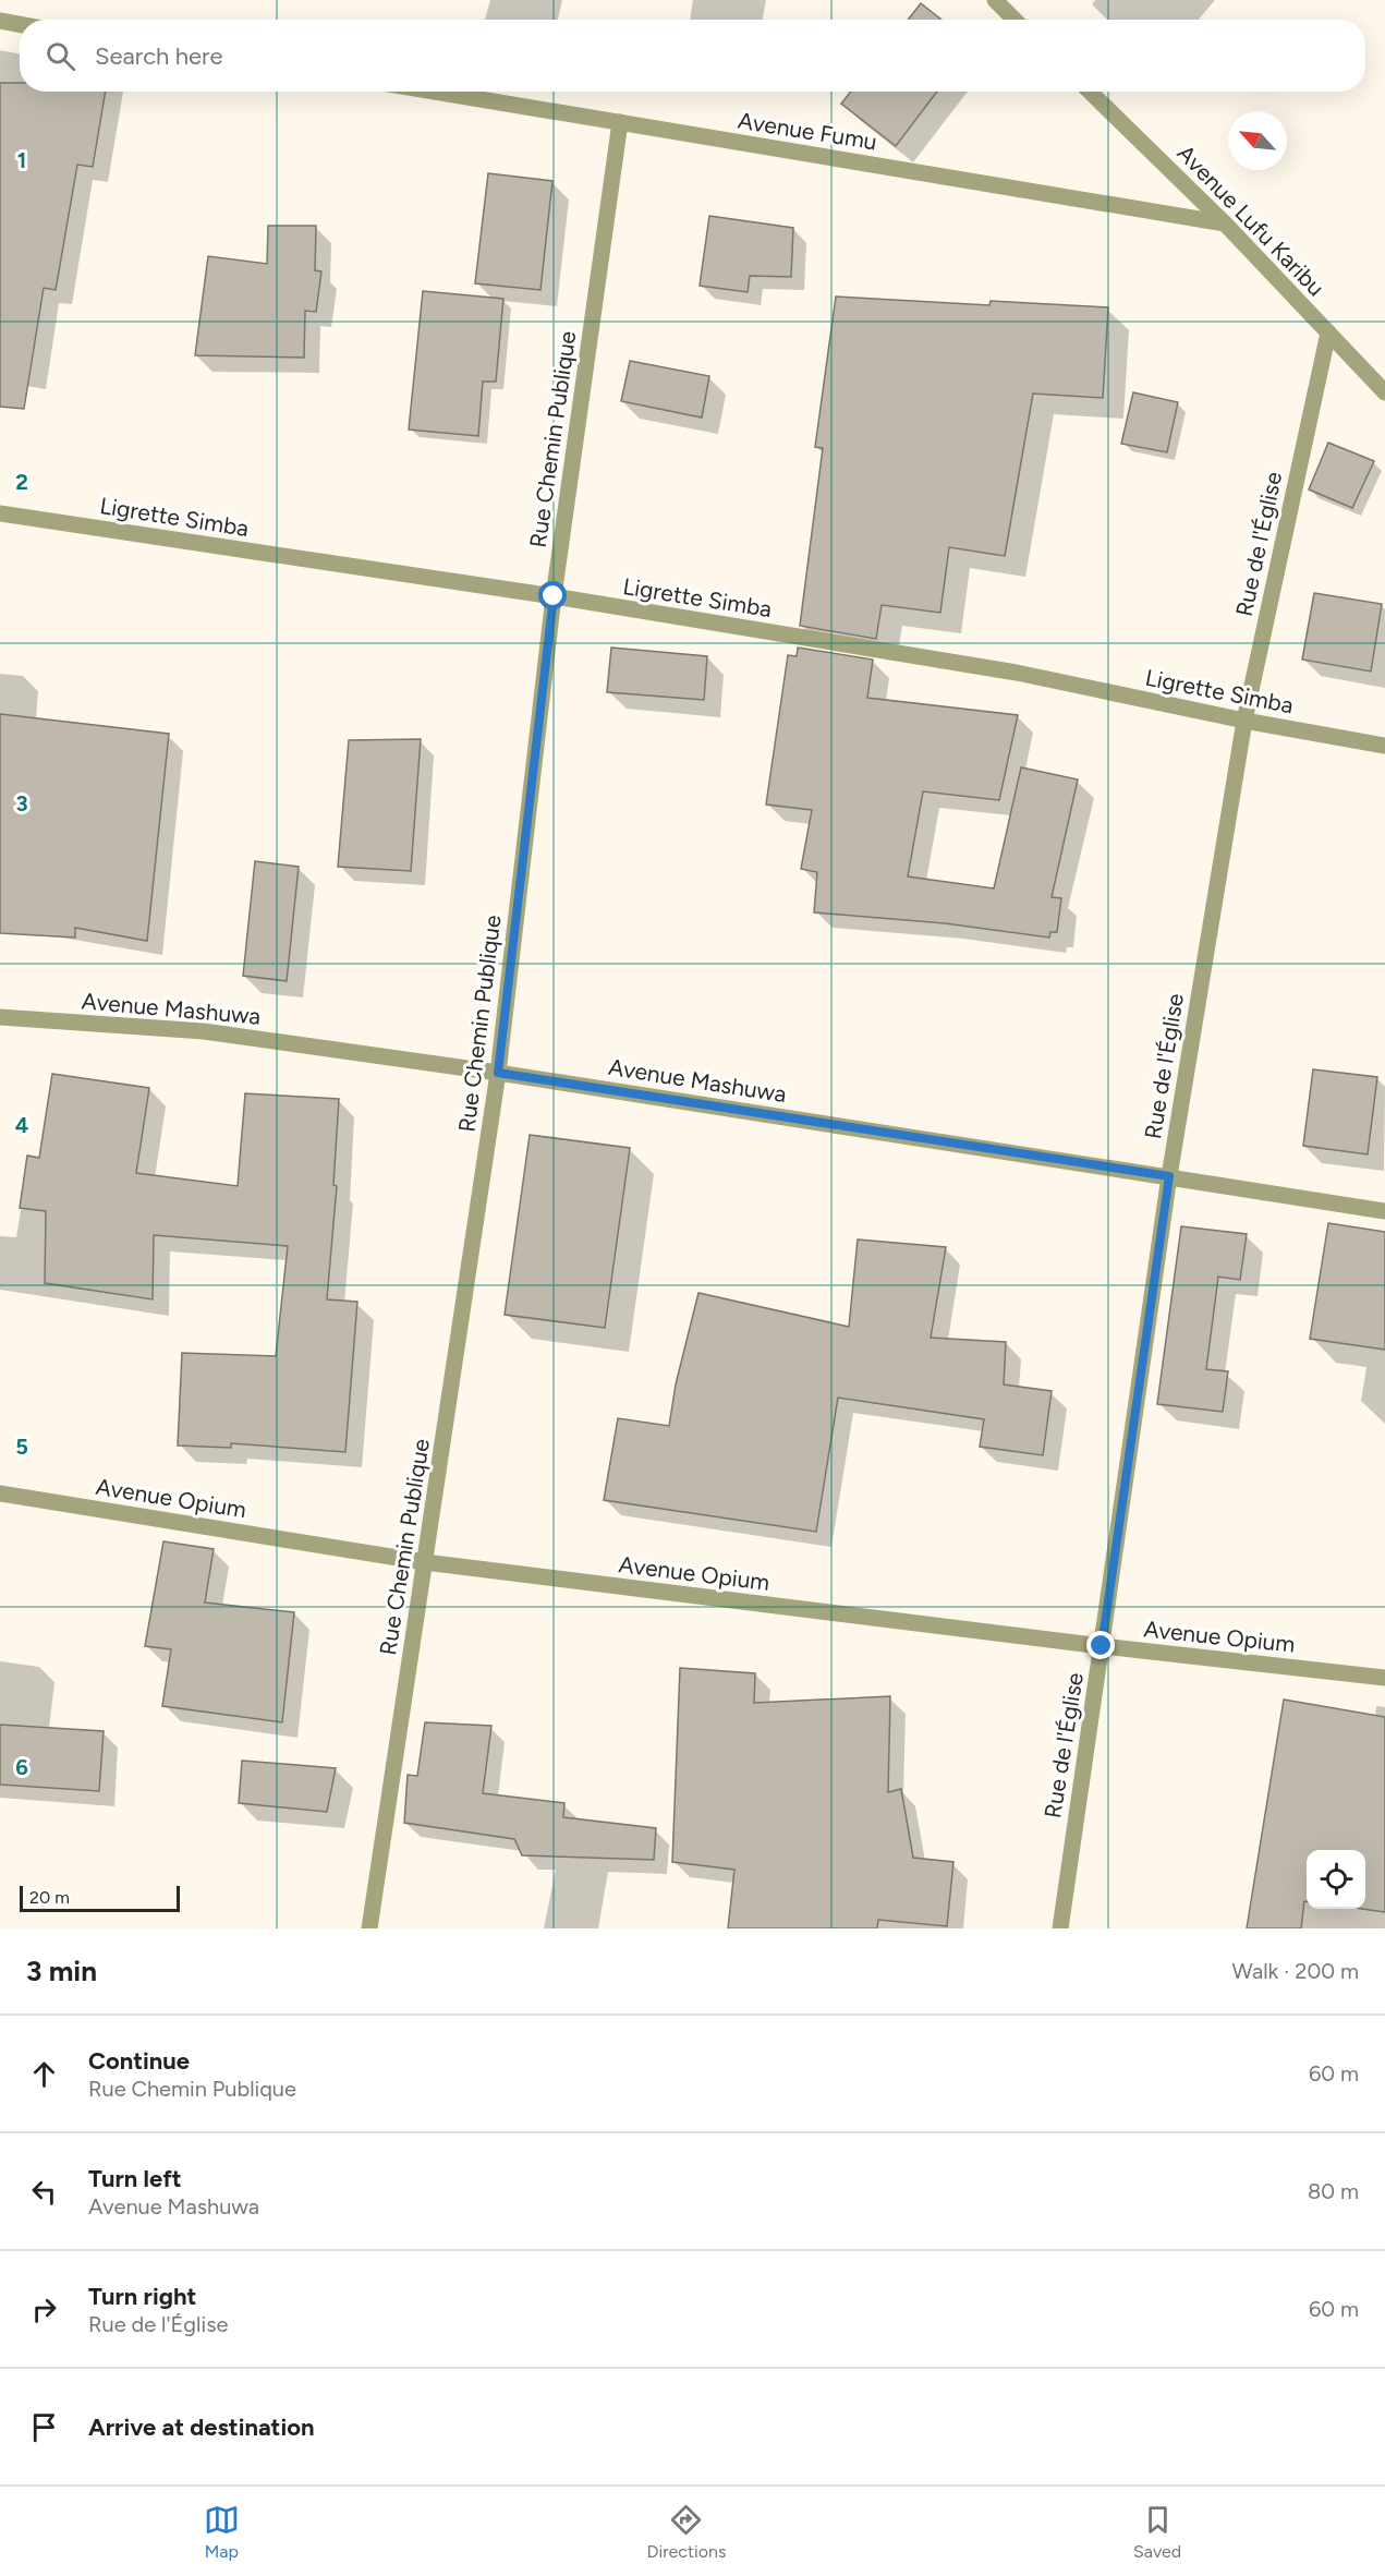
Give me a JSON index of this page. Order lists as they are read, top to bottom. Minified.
{"streets":{"street":["Avenue Fumu","Avenue Lufu Karibu","Rue Chemin Publique","Ligrette Simba","Rue de l'Église","Avenue Mashuwa","Avenue Opium"]},"crossings":[["Avenue Fumu","Avenue Lufu Karibu"],["Avenue Fumu","Rue Chemin Publique"],["Avenue Lufu Karibu","Rue de l'Église"],["Rue Chemin Publique","Ligrette Simba"],["Rue Chemin Publique","Avenue Mashuwa"],["Rue Chemin Publique","Avenue Opium"],["Ligrette Simba","Rue de l'Église"],["Rue de l'Église","Avenue Mashuwa"],["Rue de l'Église","Avenue Opium"]],"scale_bar":"20 m","north":"top left","page":{"search":"Search here","scale":"20 m","heading":["3 min","Walk · 200 m"],"list":[["Continue","Rue Chemin Publique","60 m"],["Turn left","Avenue Mashuwa","80 m"],["Turn right","Rue de l'Église","60 m"],"Arrive at destination"],"nav":["Map","Directions","Saved"]},"grid":{"rows":["1","2","3","4","5","6"]}}
